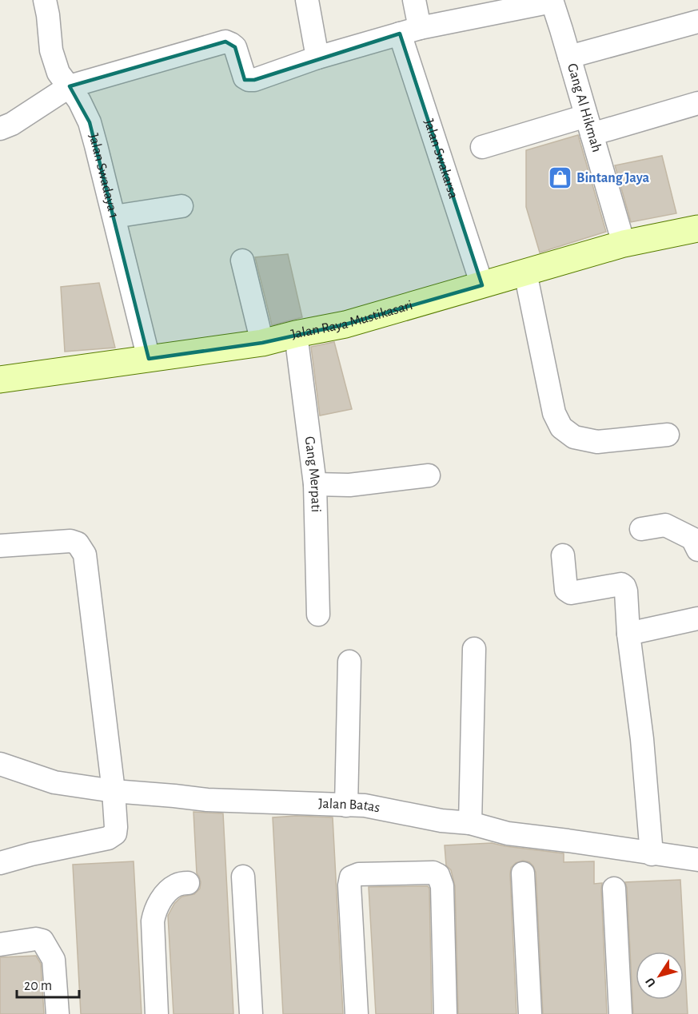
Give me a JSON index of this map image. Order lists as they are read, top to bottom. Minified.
{"streets":{"main road":["Jalan Raya Mustikasari"],"street":["Gang Al Hikmah","Jalan Swakarsa","Jalan Swadaya 1","Gang Merpati","Jalan Batas"]},"crossings":[["Gang Al Hikmah","Jalan Raya Mustikasari"],["Jalan Swakarsa","Jalan Raya Mustikasari"],["Jalan Swadaya 1","Jalan Raya Mustikasari"],["Jalan Raya Mustikasari","Gang Merpati"]],"places":{"shop":["Bintang Jaya"]},"scale_bar":"20 m","north":"bottom left"}
